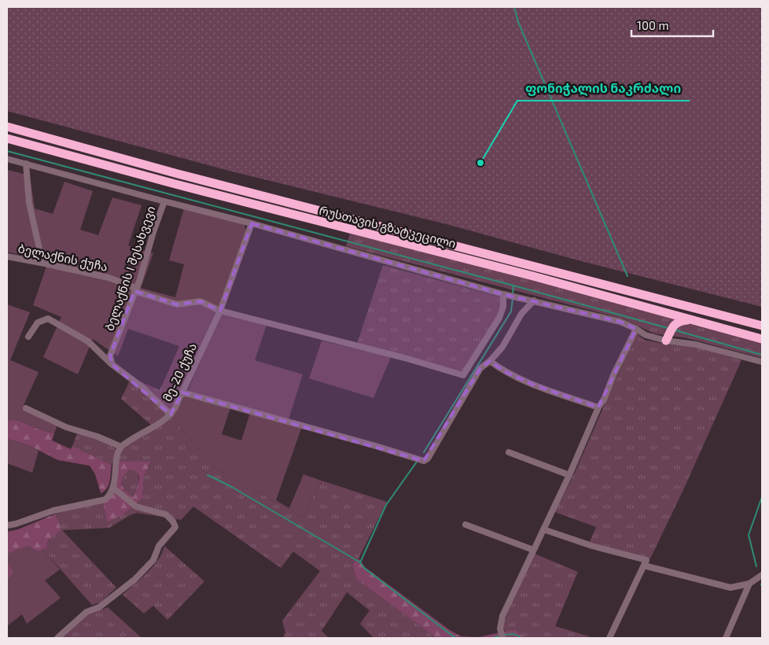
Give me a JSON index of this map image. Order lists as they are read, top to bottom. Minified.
{"streets":{"highway":["რუსთავის გზატკეცილი"],"street":["ბელაქნის ქუჩა","ბელაქნის I შესახვევი","მე-20 ქუჩა"]},"crossings":[["ბელაქნის ქუჩა","ბელაქნის I შესახვევი"],["ბელაქნის ქუჩა","მე-20 ქუჩა"]],"places":["ფონიჭალის ნაკრძალი"],"scale_bar":"100 m"}
